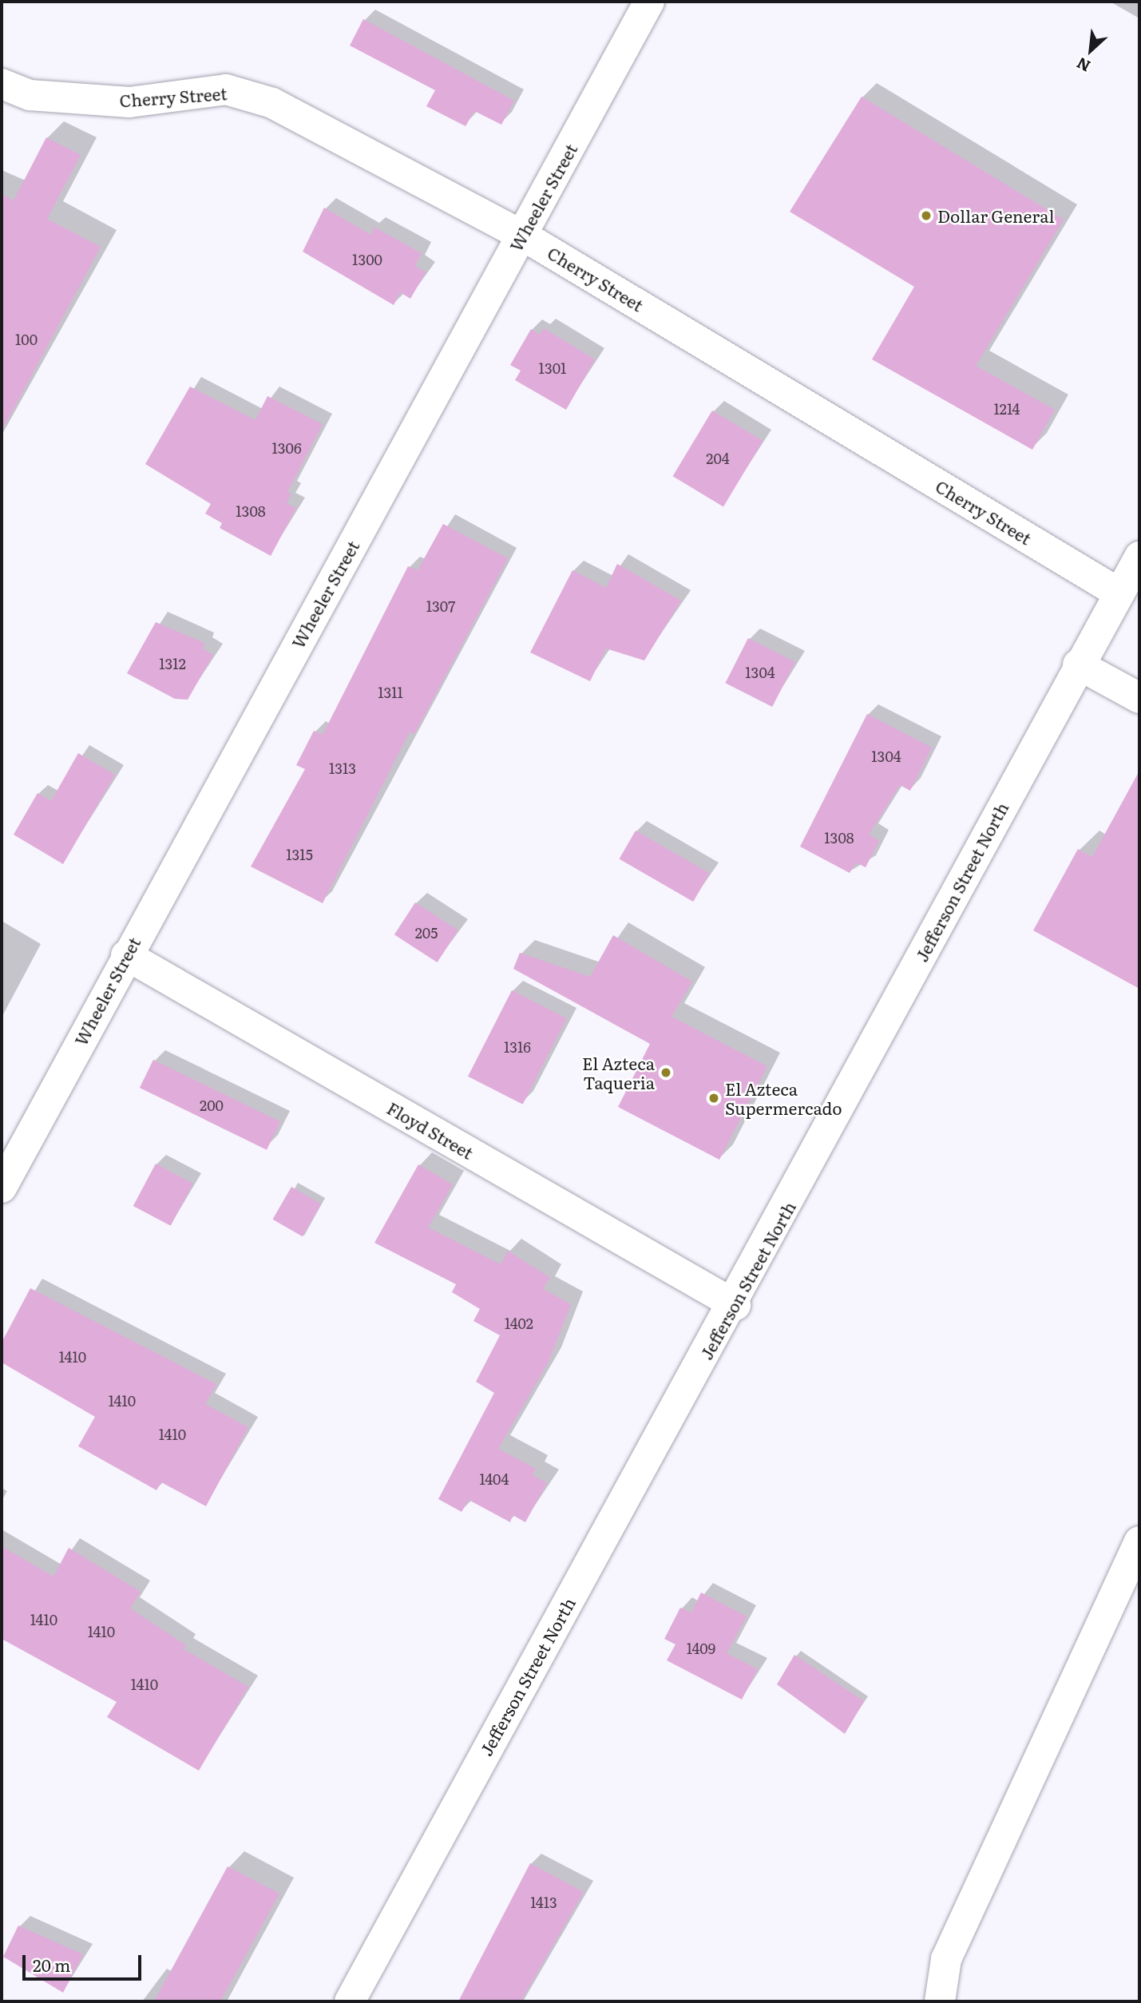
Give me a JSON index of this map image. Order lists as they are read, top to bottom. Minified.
{"streets":{"street":["Cherry Street","Wheeler Street","Jefferson Street North","Floyd Street"]},"crossings":[["Cherry Street","Wheeler Street"],["Cherry Street","Jefferson Street North"],["Wheeler Street","Floyd Street"],["Jefferson Street North","Floyd Street"]],"places":["Dollar General","El Azteca Taqueria","El Azteca Supermercado"],"house_numbers":["1300","100","1301","1214","1306","204","1308","1307","1312","1304","1311","1304","1313","1308","1315","205","1316","200","1402","1410","1410","1410","1404","1410","1410","1409","1410","1413"],"scale_bar":"20 m","north":"bottom left"}
